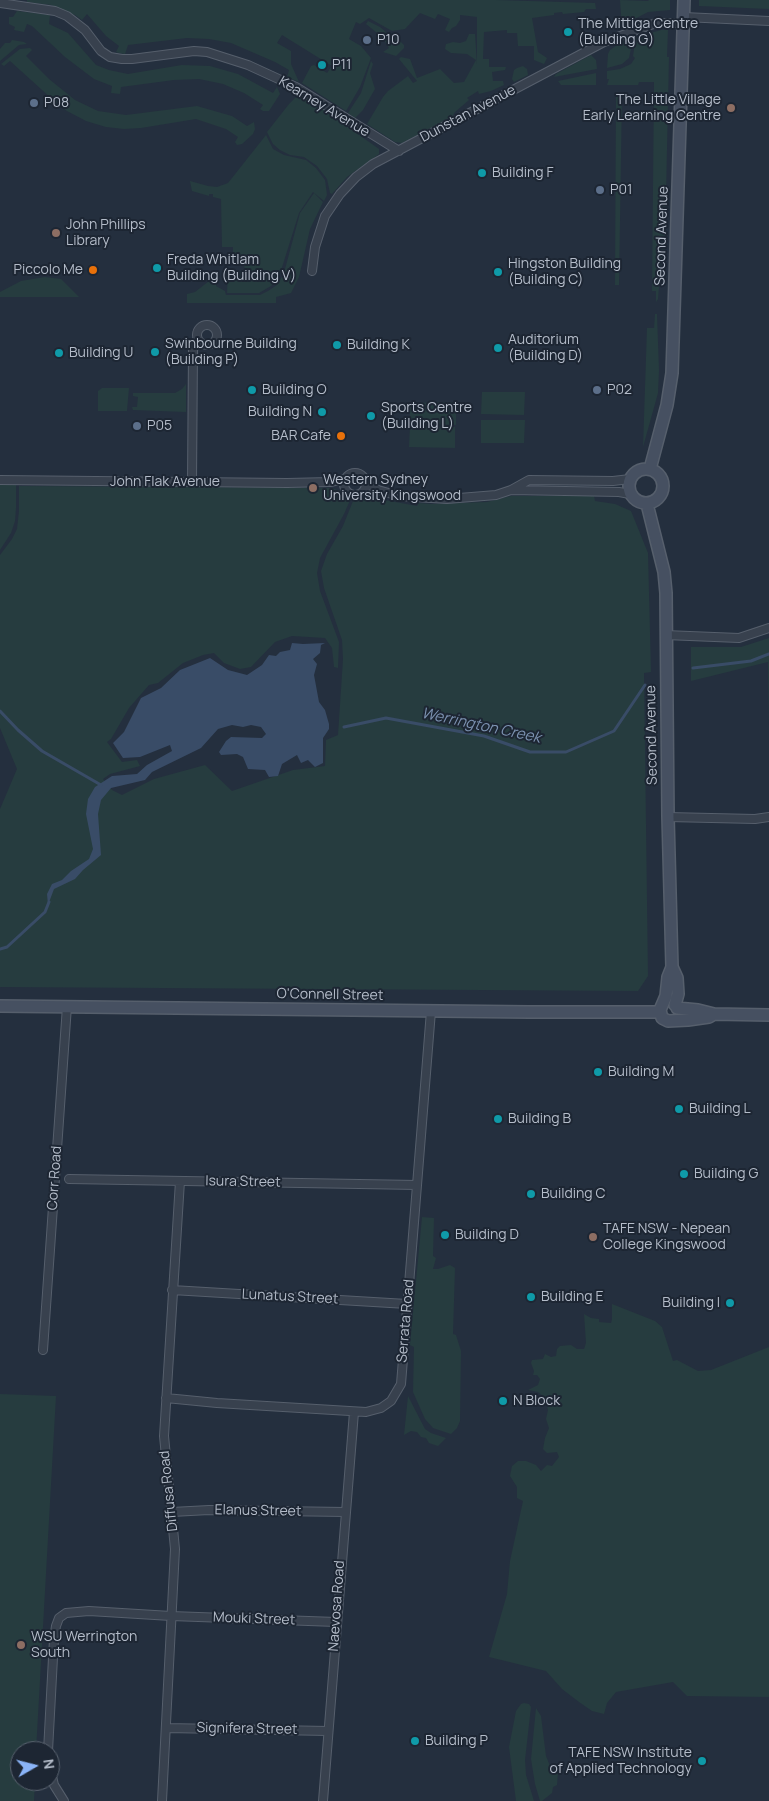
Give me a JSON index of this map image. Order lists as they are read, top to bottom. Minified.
{"streets":{"street":["Kearney Avenue","Dunstan Avenue","Second Avenue","John Flak Avenue","O'Connell Street","Corr Road","Isura Street","Lunatus Street","Serrata Road","Diffusa Road","Elanus Street","Naevosa Road","Mouki Street","Signifera Street"]},"crossings":[["Kearney Avenue","Dunstan Avenue"],["Dunstan Avenue","Second Avenue"],["Second Avenue","O'Connell Street"],["O'Connell Street","Corr Road"],["O'Connell Street","Serrata Road"],["Isura Street","Serrata Road"],["Isura Street","Diffusa Road"],["Lunatus Street","Serrata Road"],["Lunatus Street","Diffusa Road"],["Serrata Road","Diffusa Road"],["Serrata Road","Naevosa Road"],["Diffusa Road","Elanus Street"],["Diffusa Road","Mouki Street"],["Diffusa Road","Signifera Street"],["Elanus Street","Naevosa Road"],["Naevosa Road","Mouki Street"],["Naevosa Road","Signifera Street"]],"water":["Werrington Creek"],"places":["The Mittiga Centre (Building G)","P10","P11","P08","The Little Village Early Learning Centre","Building F","P01","John Phillips Library","Freda Whitlam Building (Building V)","Piccolo Me","Hingston Building (Building C)","Building K","Auditorium (Building D)","Swinbourne Building (Building P)","Building U","Building O","P02","Building N","Sports Centre (Building L)","P05","BAR Cafe","Western Sydney University Kingswood","Building M","Building L","Building B","Building G","Building C","Building D","TAFE NSW - Nepean College Kingswood","Building E","Building I","N Block","WSU Werrington South","Building P","TAFE NSW Institute of Applied Technology"],"north":"right"}
